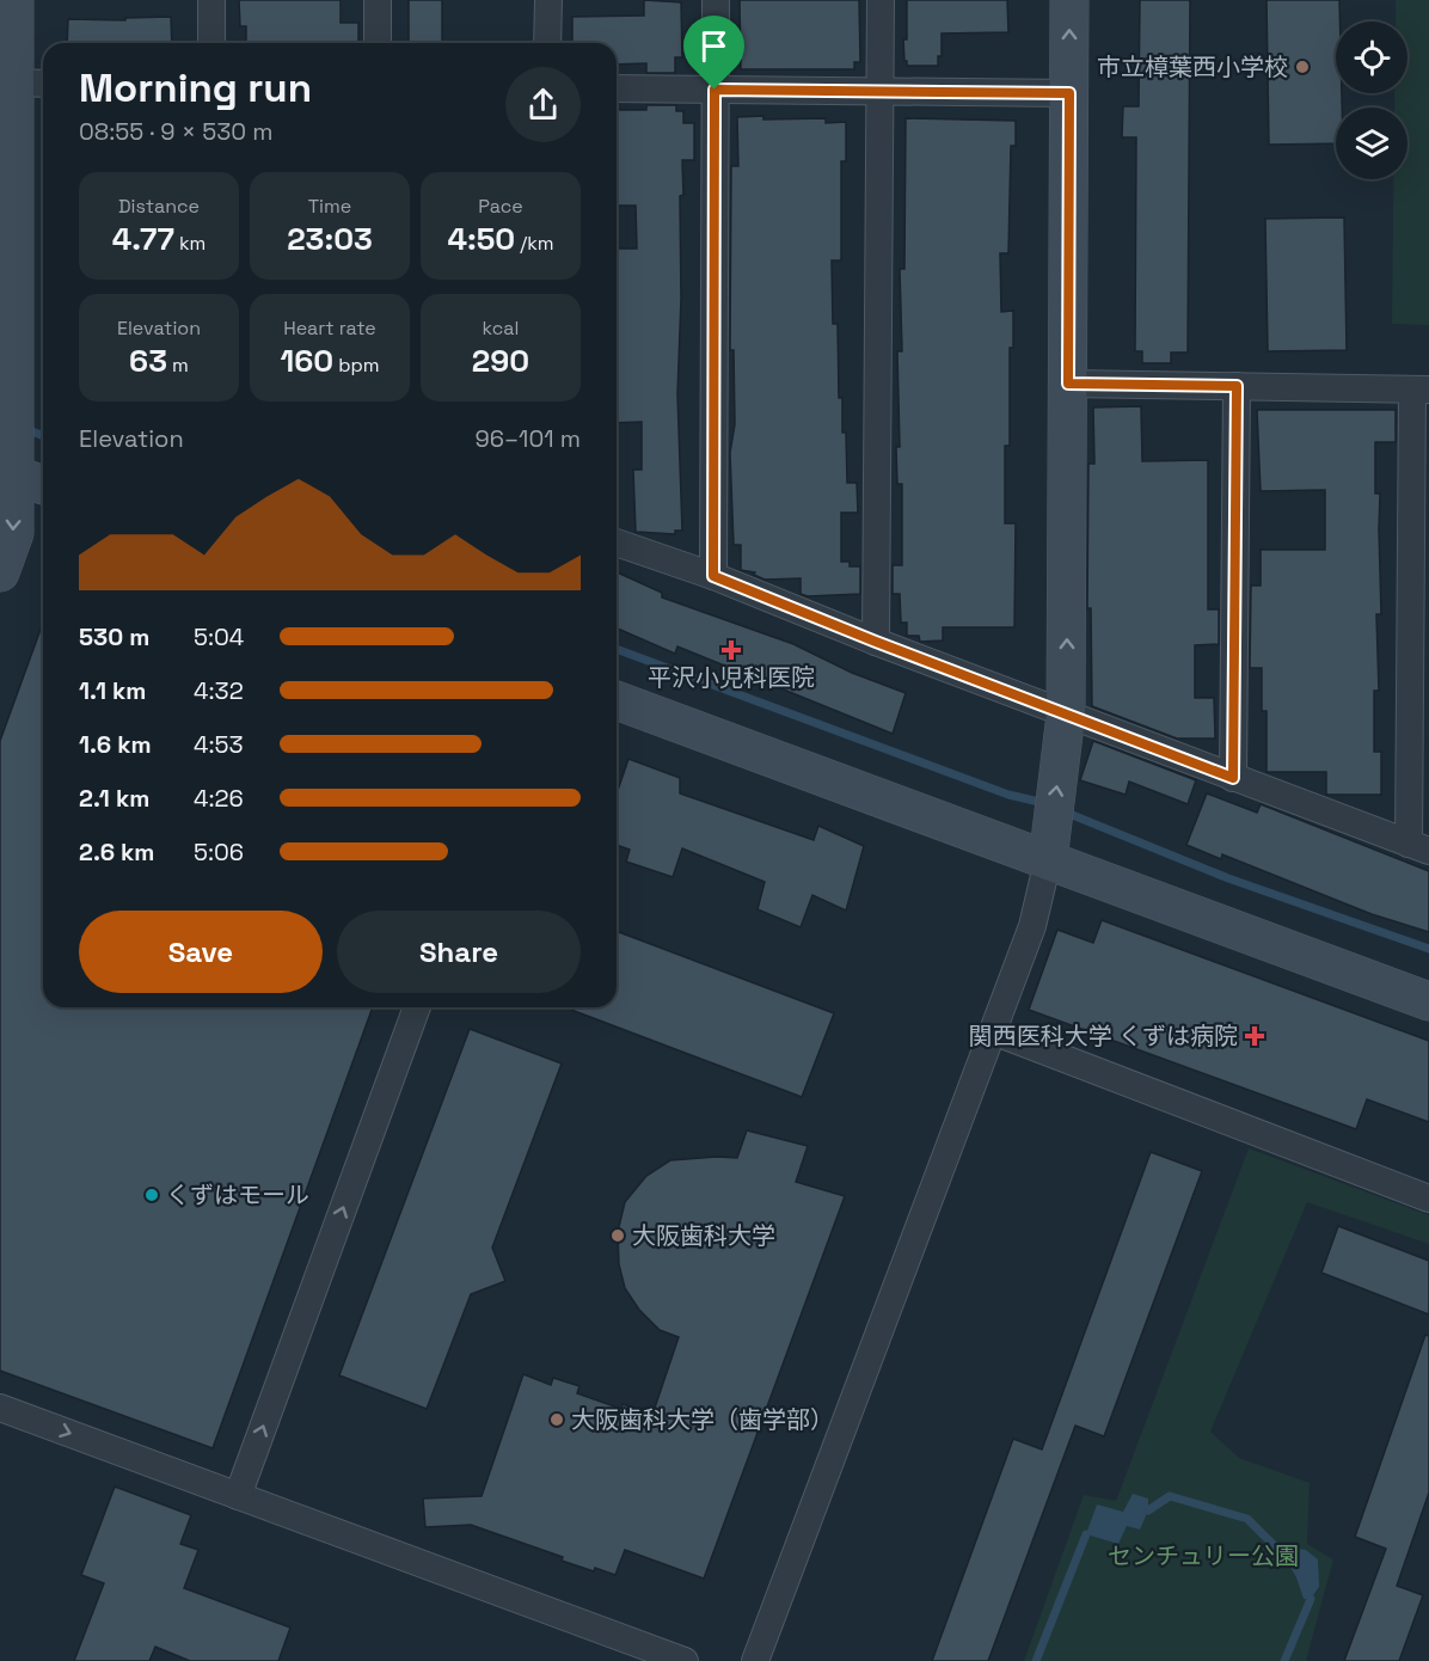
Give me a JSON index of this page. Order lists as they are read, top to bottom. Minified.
{"parks":["センチュリー公園"],"places":{"other":["市立樟葉西小学校","くずはモール","大阪歯科大学","大阪歯科大学（歯学部）"],"health":["平沢小児科医院","関西医科大学 くずは病院"]},"page":{"heading":["Morning run","08:55 · 9 × 530 m"],"stats":[["Distance","4.77 km"],["Time","23:03"],["Pace","4:50 /km"],["Elevation","63 m"],["Heart rate","160 bpm"],["kcal","290"]],"chart":["Elevation","96–101 m"],"list":[{"name":"530 m","note":"5:04"},{"name":"1.1 km","note":"4:32"},{"name":"1.6 km","note":"4:53"},{"name":"2.1 km","note":"4:26"},{"name":"2.6 km","note":"5:06"}],"buttons":["Save","Share"]}}
